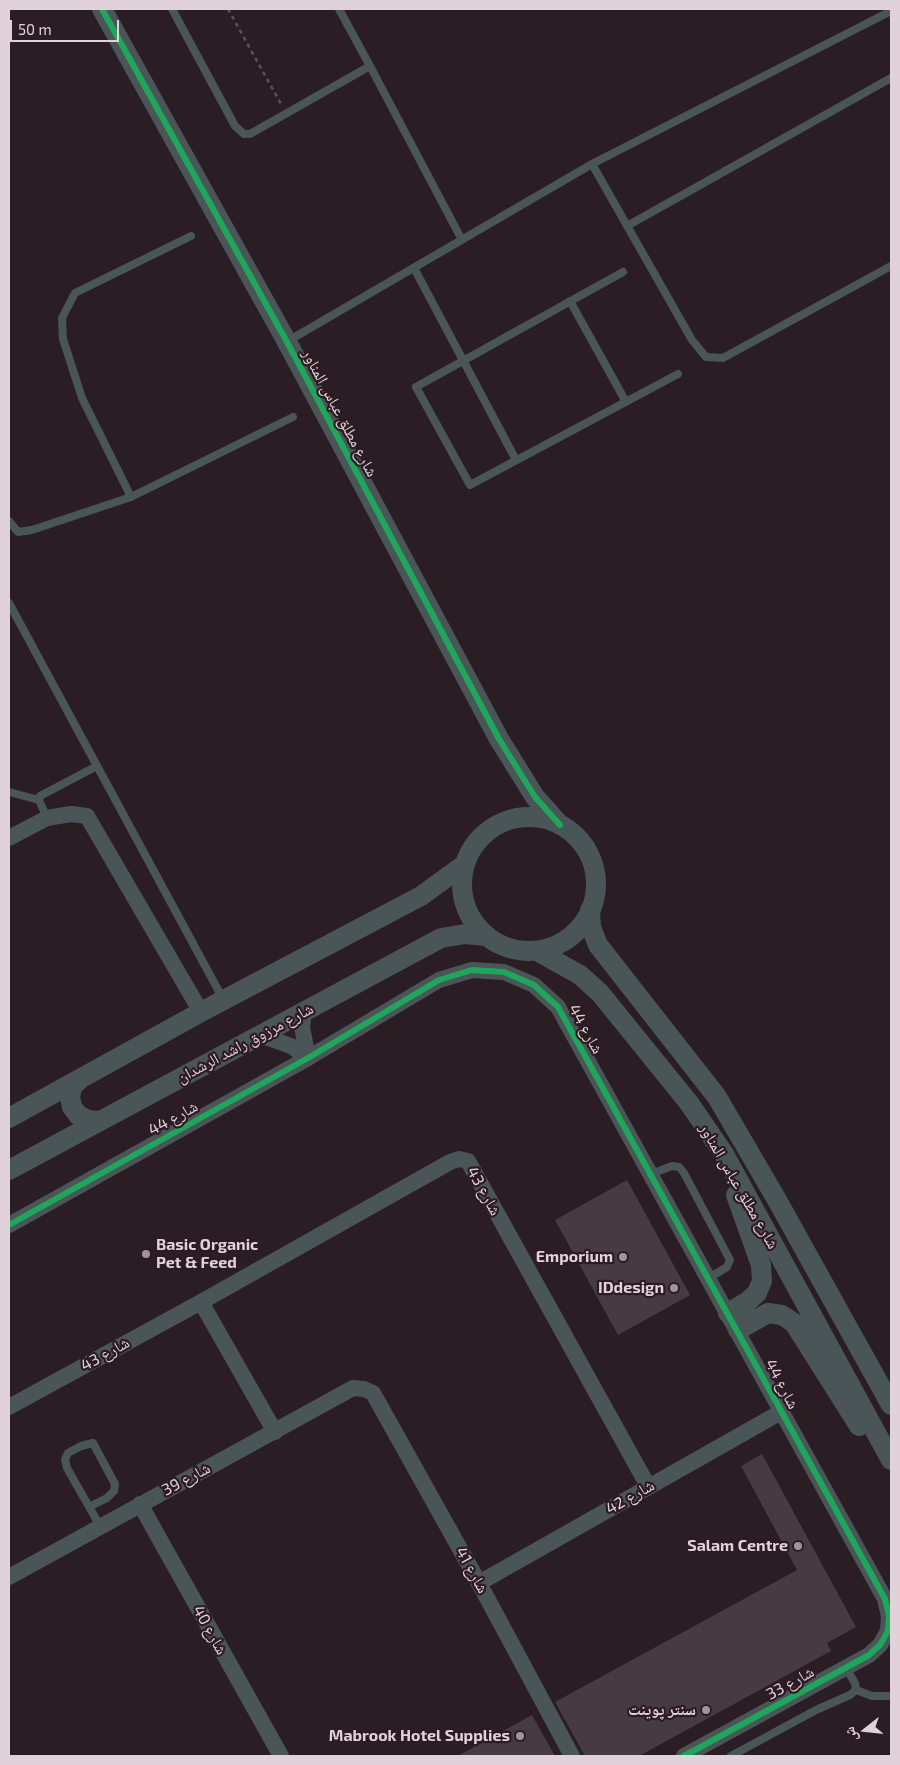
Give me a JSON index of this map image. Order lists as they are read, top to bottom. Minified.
{"streets":{"street":["شارع مطلق عباس المناور","شارع 44","شارع مرزوق راشد الرشدان","شارع 43","شارع 39","شارع 42","شارع 41","شارع 40","شارع 33"]},"crossings":[["شارع مطلق عباس المناور","شارع مرزوق راشد الرشدان"],["شارع 44","شارع 42"],["شارع 44","شارع 33"],["شارع 43","شارع 42"],["شارع 39","شارع 41"],["شارع 39","شارع 40"],["شارع 42","شارع 41"]],"places":["Basic Organic Pet & Feed","Emporium","IDdesign","Salam Centre","سنتر پوينت","Mabrook Hotel Supplies"],"scale_bar":"50 m","north":"left"}
